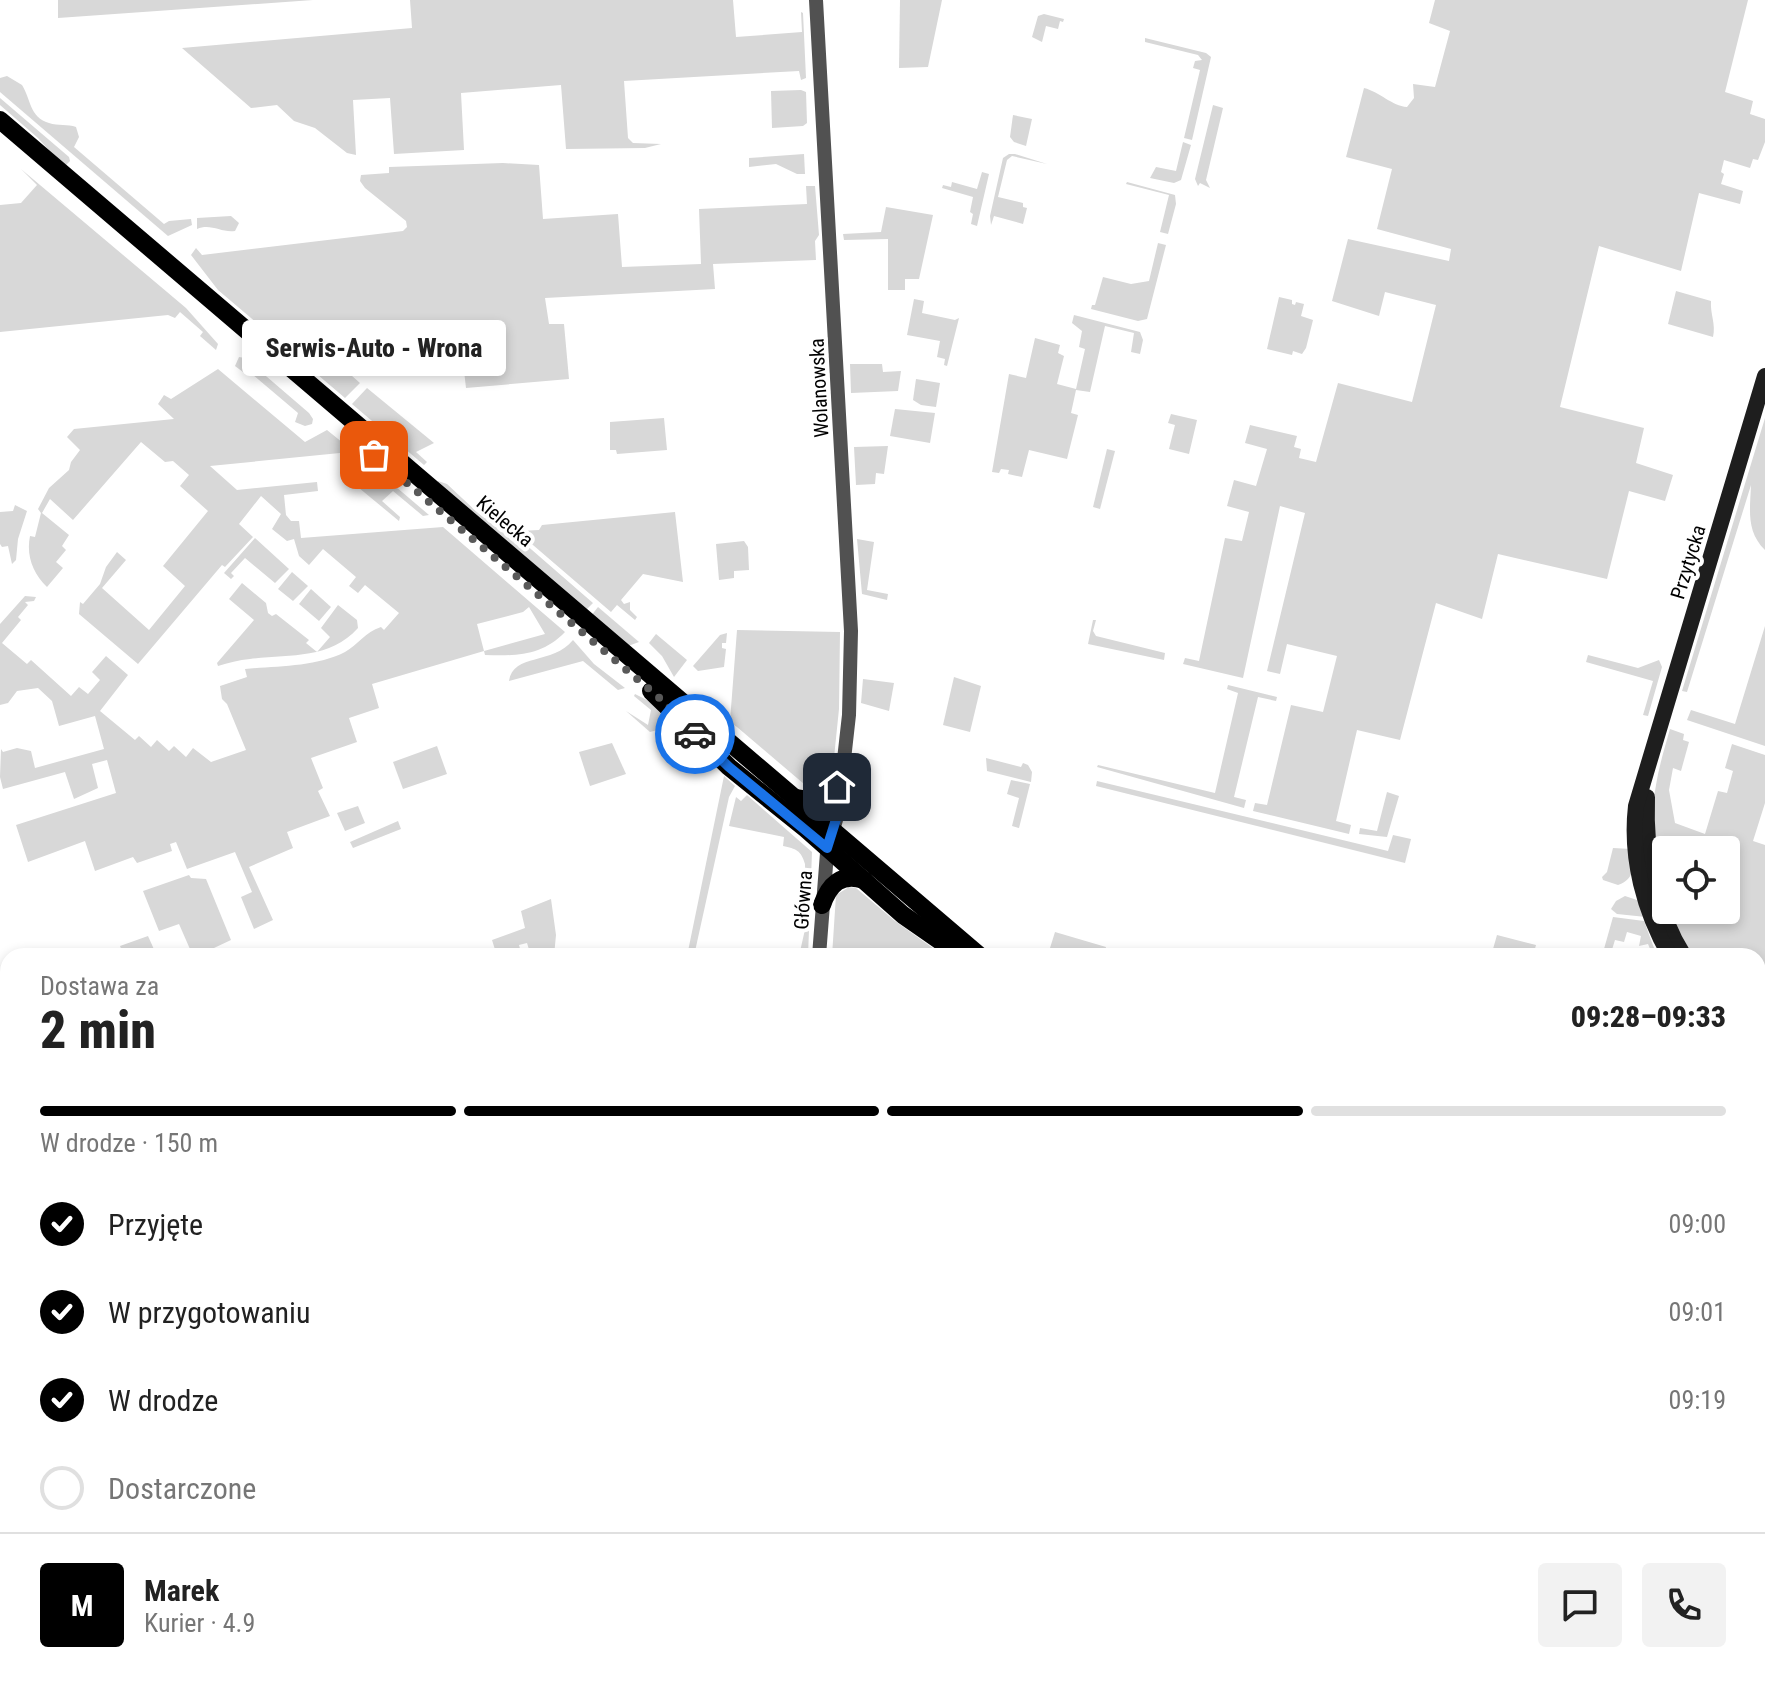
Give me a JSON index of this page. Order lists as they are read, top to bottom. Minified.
{"streets":{"main road":["Kielecka","Przytycka"],"street":["Wolanowska","Główna"]},"crossings":[["Wolanowska","Kielecka"],["Wolanowska","Główna"],["Kielecka","Główna"]],"places":["Serwis-Auto - Wrona"],"page":{"bubble":"Serwis-Auto - Wrona","heading":["2 min","Dostawa za","09:28–09:33"],"panel":["Marek","Kurier · 4.9"],"bar":"W drodze · 150 m","list":[["Przyjęte","09:00"],["W przygotowaniu","09:01"],["W drodze","09:19"],"Dostarczone"],"round":"M"}}
